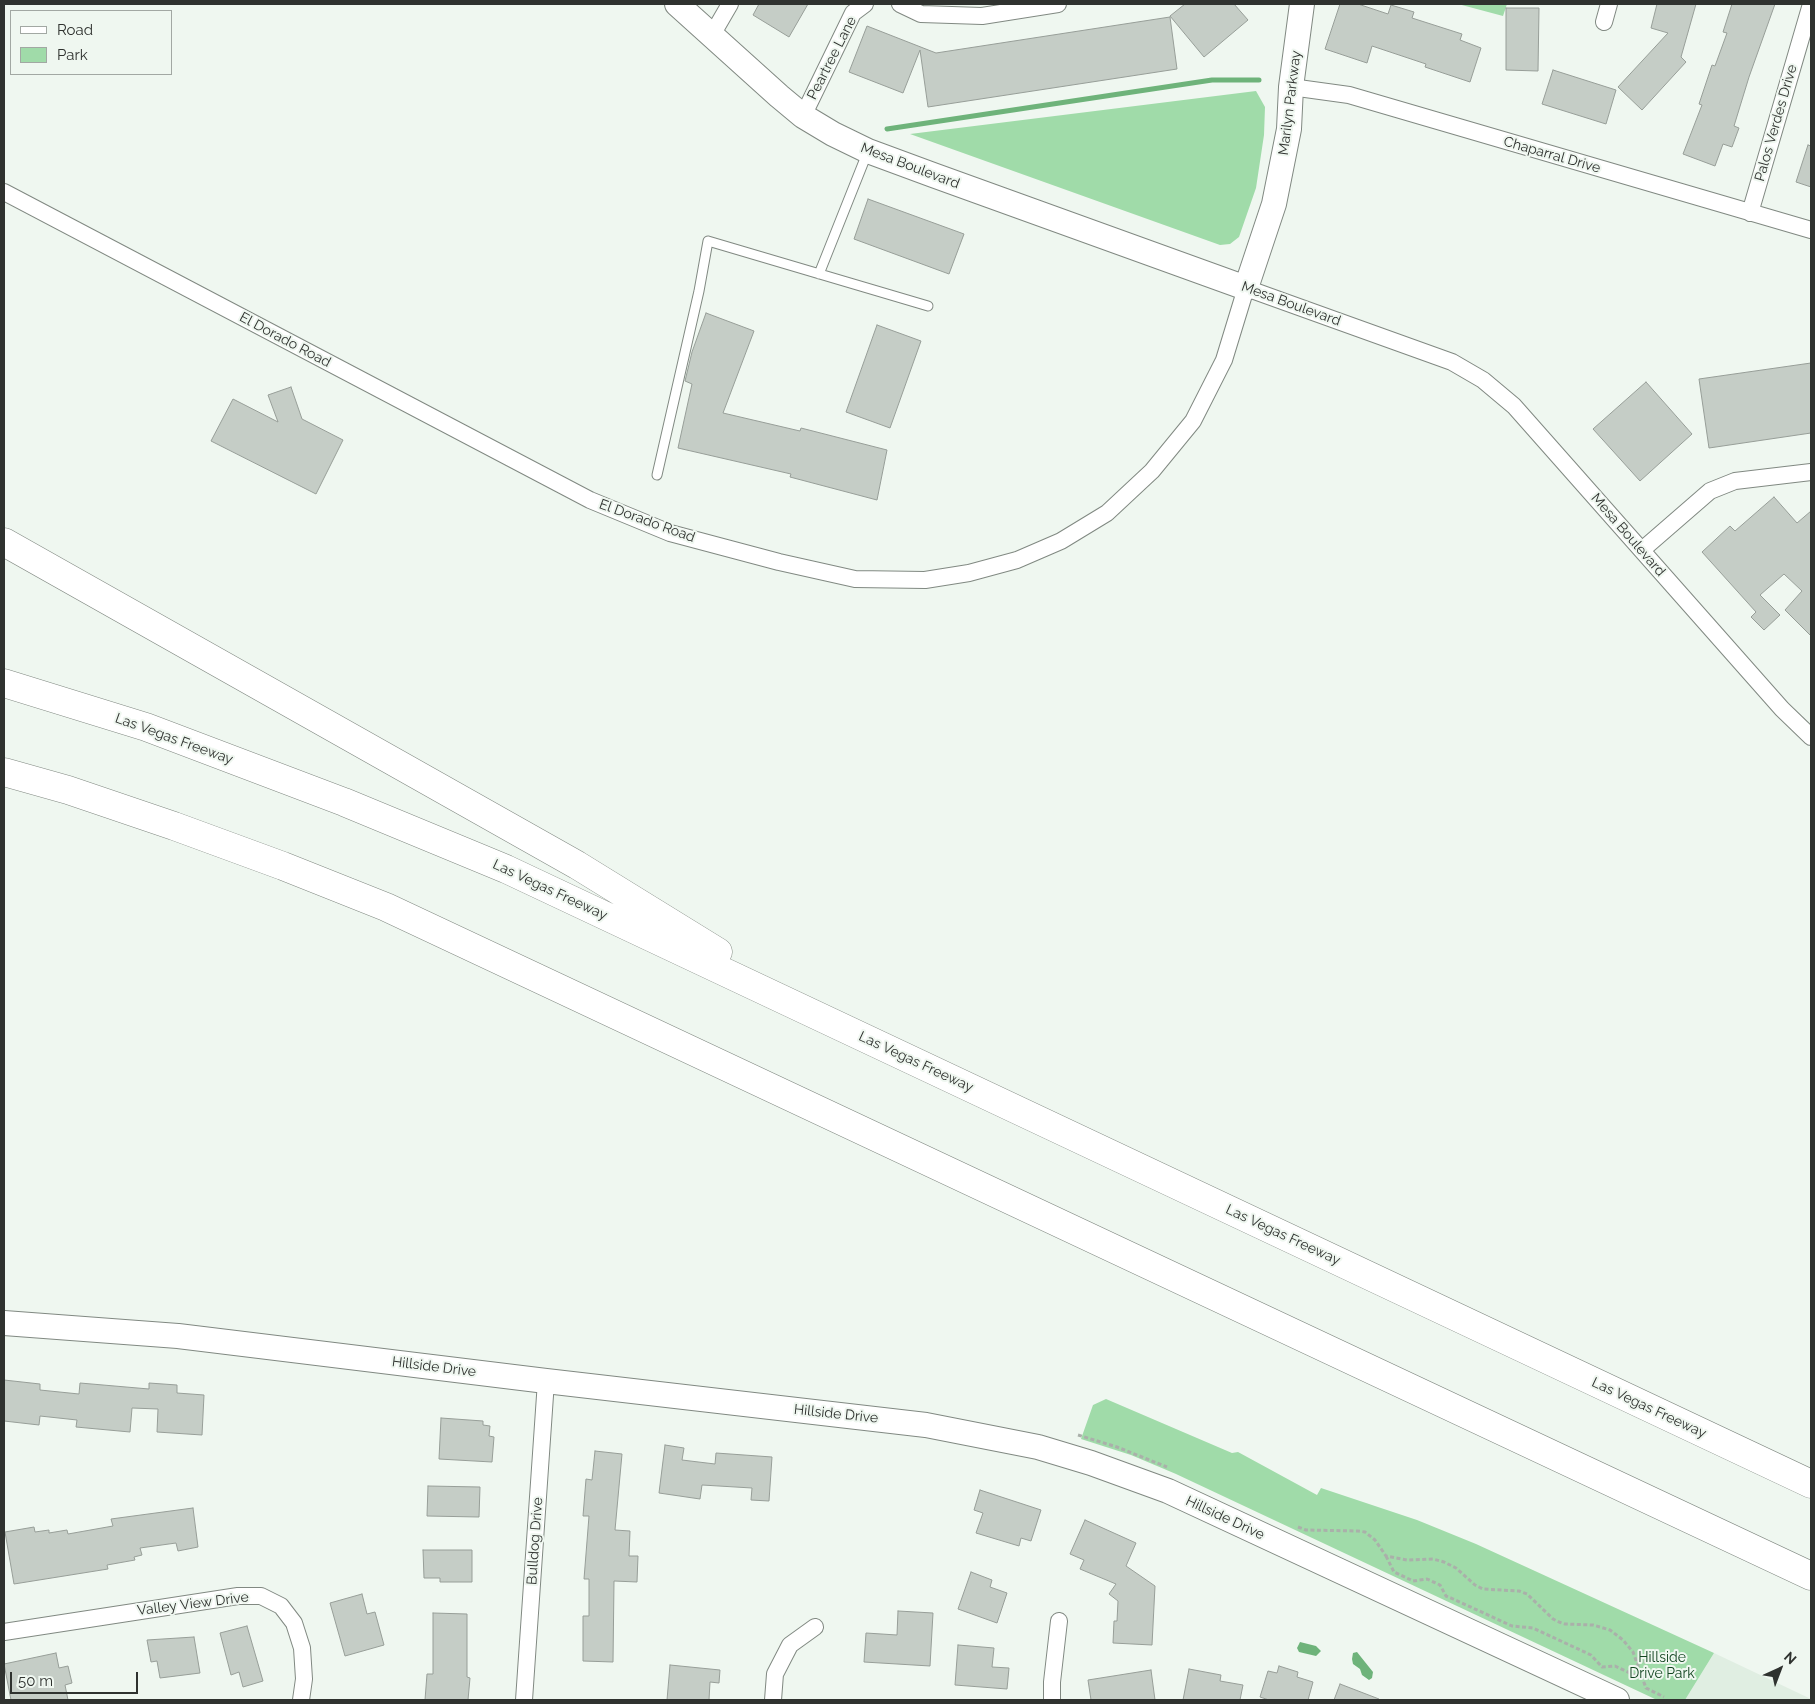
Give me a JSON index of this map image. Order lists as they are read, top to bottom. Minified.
{"streets":{"highway":["Las Vegas Freeway"],"main road":["Marilyn Parkway","Mesa Boulevard","Hillside Drive"],"street":["Peartree Lane","Palos Verdes Drive","Chaparral Drive","El Dorado Road","Bulldog Drive","Valley View Drive"]},"crossings":[["Peartree Lane","Mesa Boulevard"],["Marilyn Parkway","Chaparral Drive"],["Marilyn Parkway","Mesa Boulevard"],["Marilyn Parkway","El Dorado Road"],["Palos Verdes Drive","Chaparral Drive"],["Mesa Boulevard","El Dorado Road"],["Hillside Drive","Bulldog Drive"]],"parks":["Hillside Drive Park"],"legend":["Road","Park"],"scale_bar":"50 m","north":"top right"}
